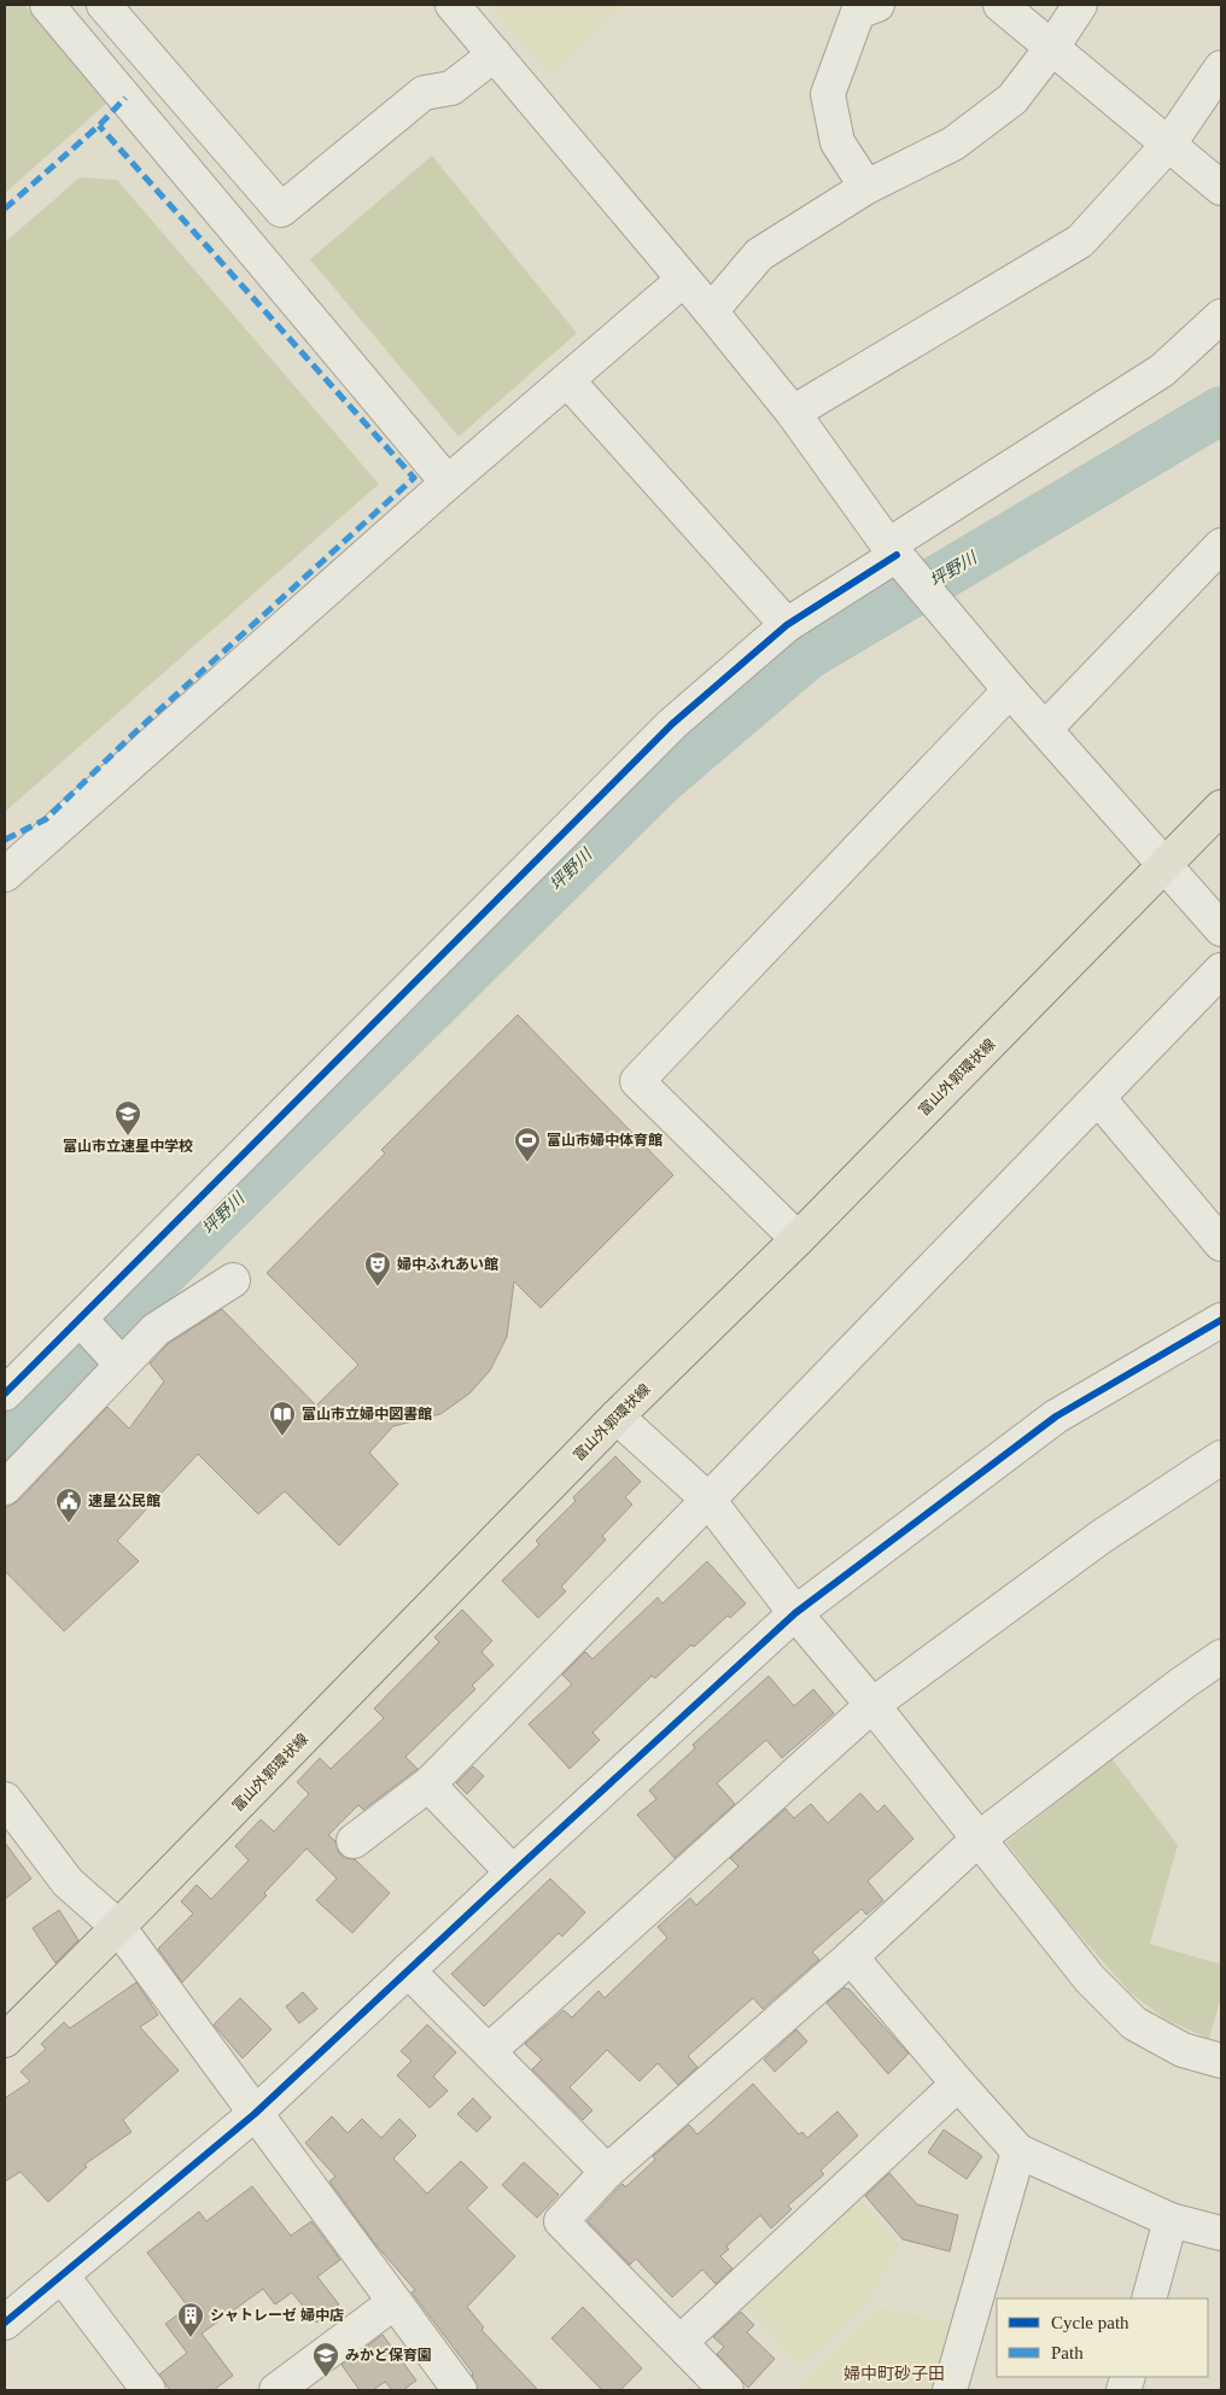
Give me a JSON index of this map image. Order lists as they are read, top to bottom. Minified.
{"streets":{"main road":["富山外郭環状線"]},"districts":["婦中町砂子田"],"water":["坪野川"],"places":{"school or university":["富山市立速星中学校","みかど保育園"],"sports":["富山市婦中体育館"],"theatre":["婦中ふれあい館"],"library":["富山市立婦中図書館"],"public building":["速星公民館"],"building":["シャトレーゼ 婦中店"]},"legend":["Cycle path","Path"]}
